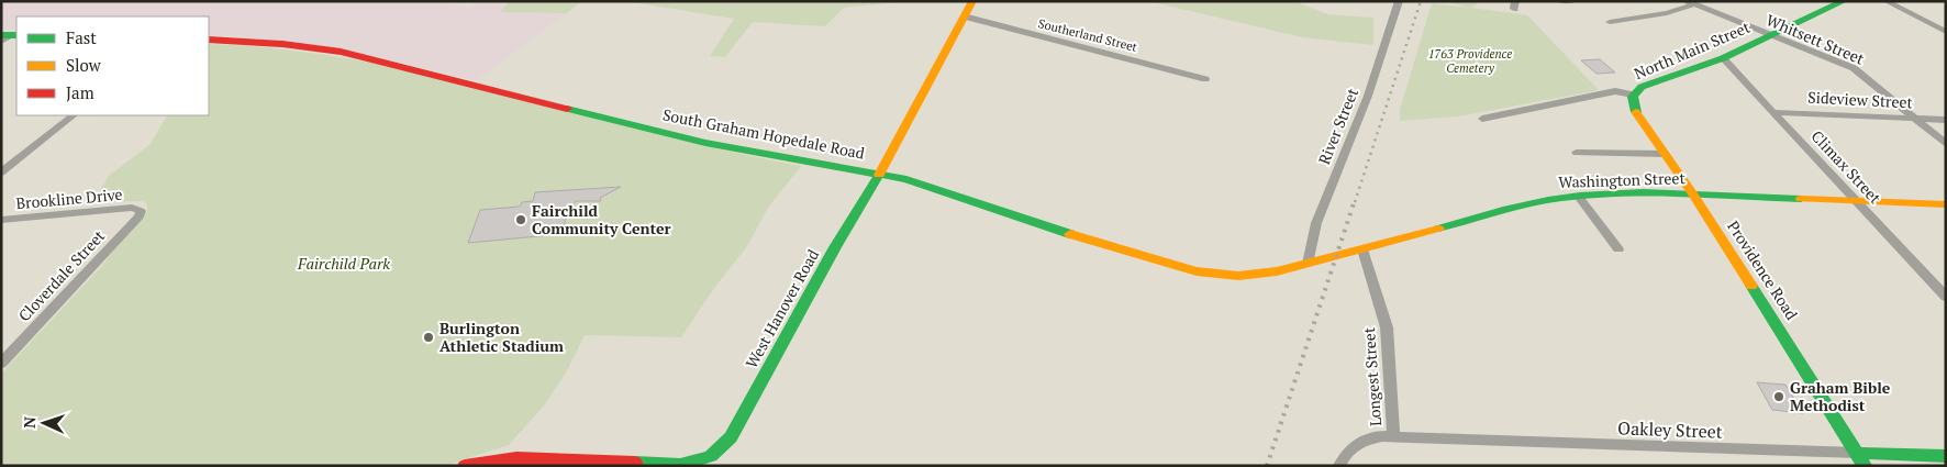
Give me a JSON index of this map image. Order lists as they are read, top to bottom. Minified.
{"streets":{"street":["Southerland Street","Whitsett Street","North Main Street","Sideview Street","River Street","South Graham Hopedale Road","Climax Street","Washington Street","Brookline Drive","Providence Road","Cloverdale Street","West Hanover Road","Longest Street","Oakley Street"]},"crossings":[["Southerland Street","West Hanover Road"],["Whitsett Street","North Main Street"],["Whitsett Street","Sideview Street"],["North Main Street","Climax Street"],["North Main Street","Providence Road"],["Sideview Street","Climax Street"],["River Street","South Graham Hopedale Road"],["River Street","Washington Street"],["South Graham Hopedale Road","Washington Street"],["South Graham Hopedale Road","West Hanover Road"],["Climax Street","Washington Street"],["Washington Street","Providence Road"],["Washington Street","Longest Street"],["Brookline Drive","Cloverdale Street"],["Providence Road","Oakley Street"],["Longest Street","Oakley Street"]],"parks":["1763 Providence Cemetery","Fairchild Park"],"places":["Fairchild Community Center","Burlington Athletic Stadium","Graham Bible Methodist"],"legend":["Fast","Slow","Jam"],"north":"left"}
